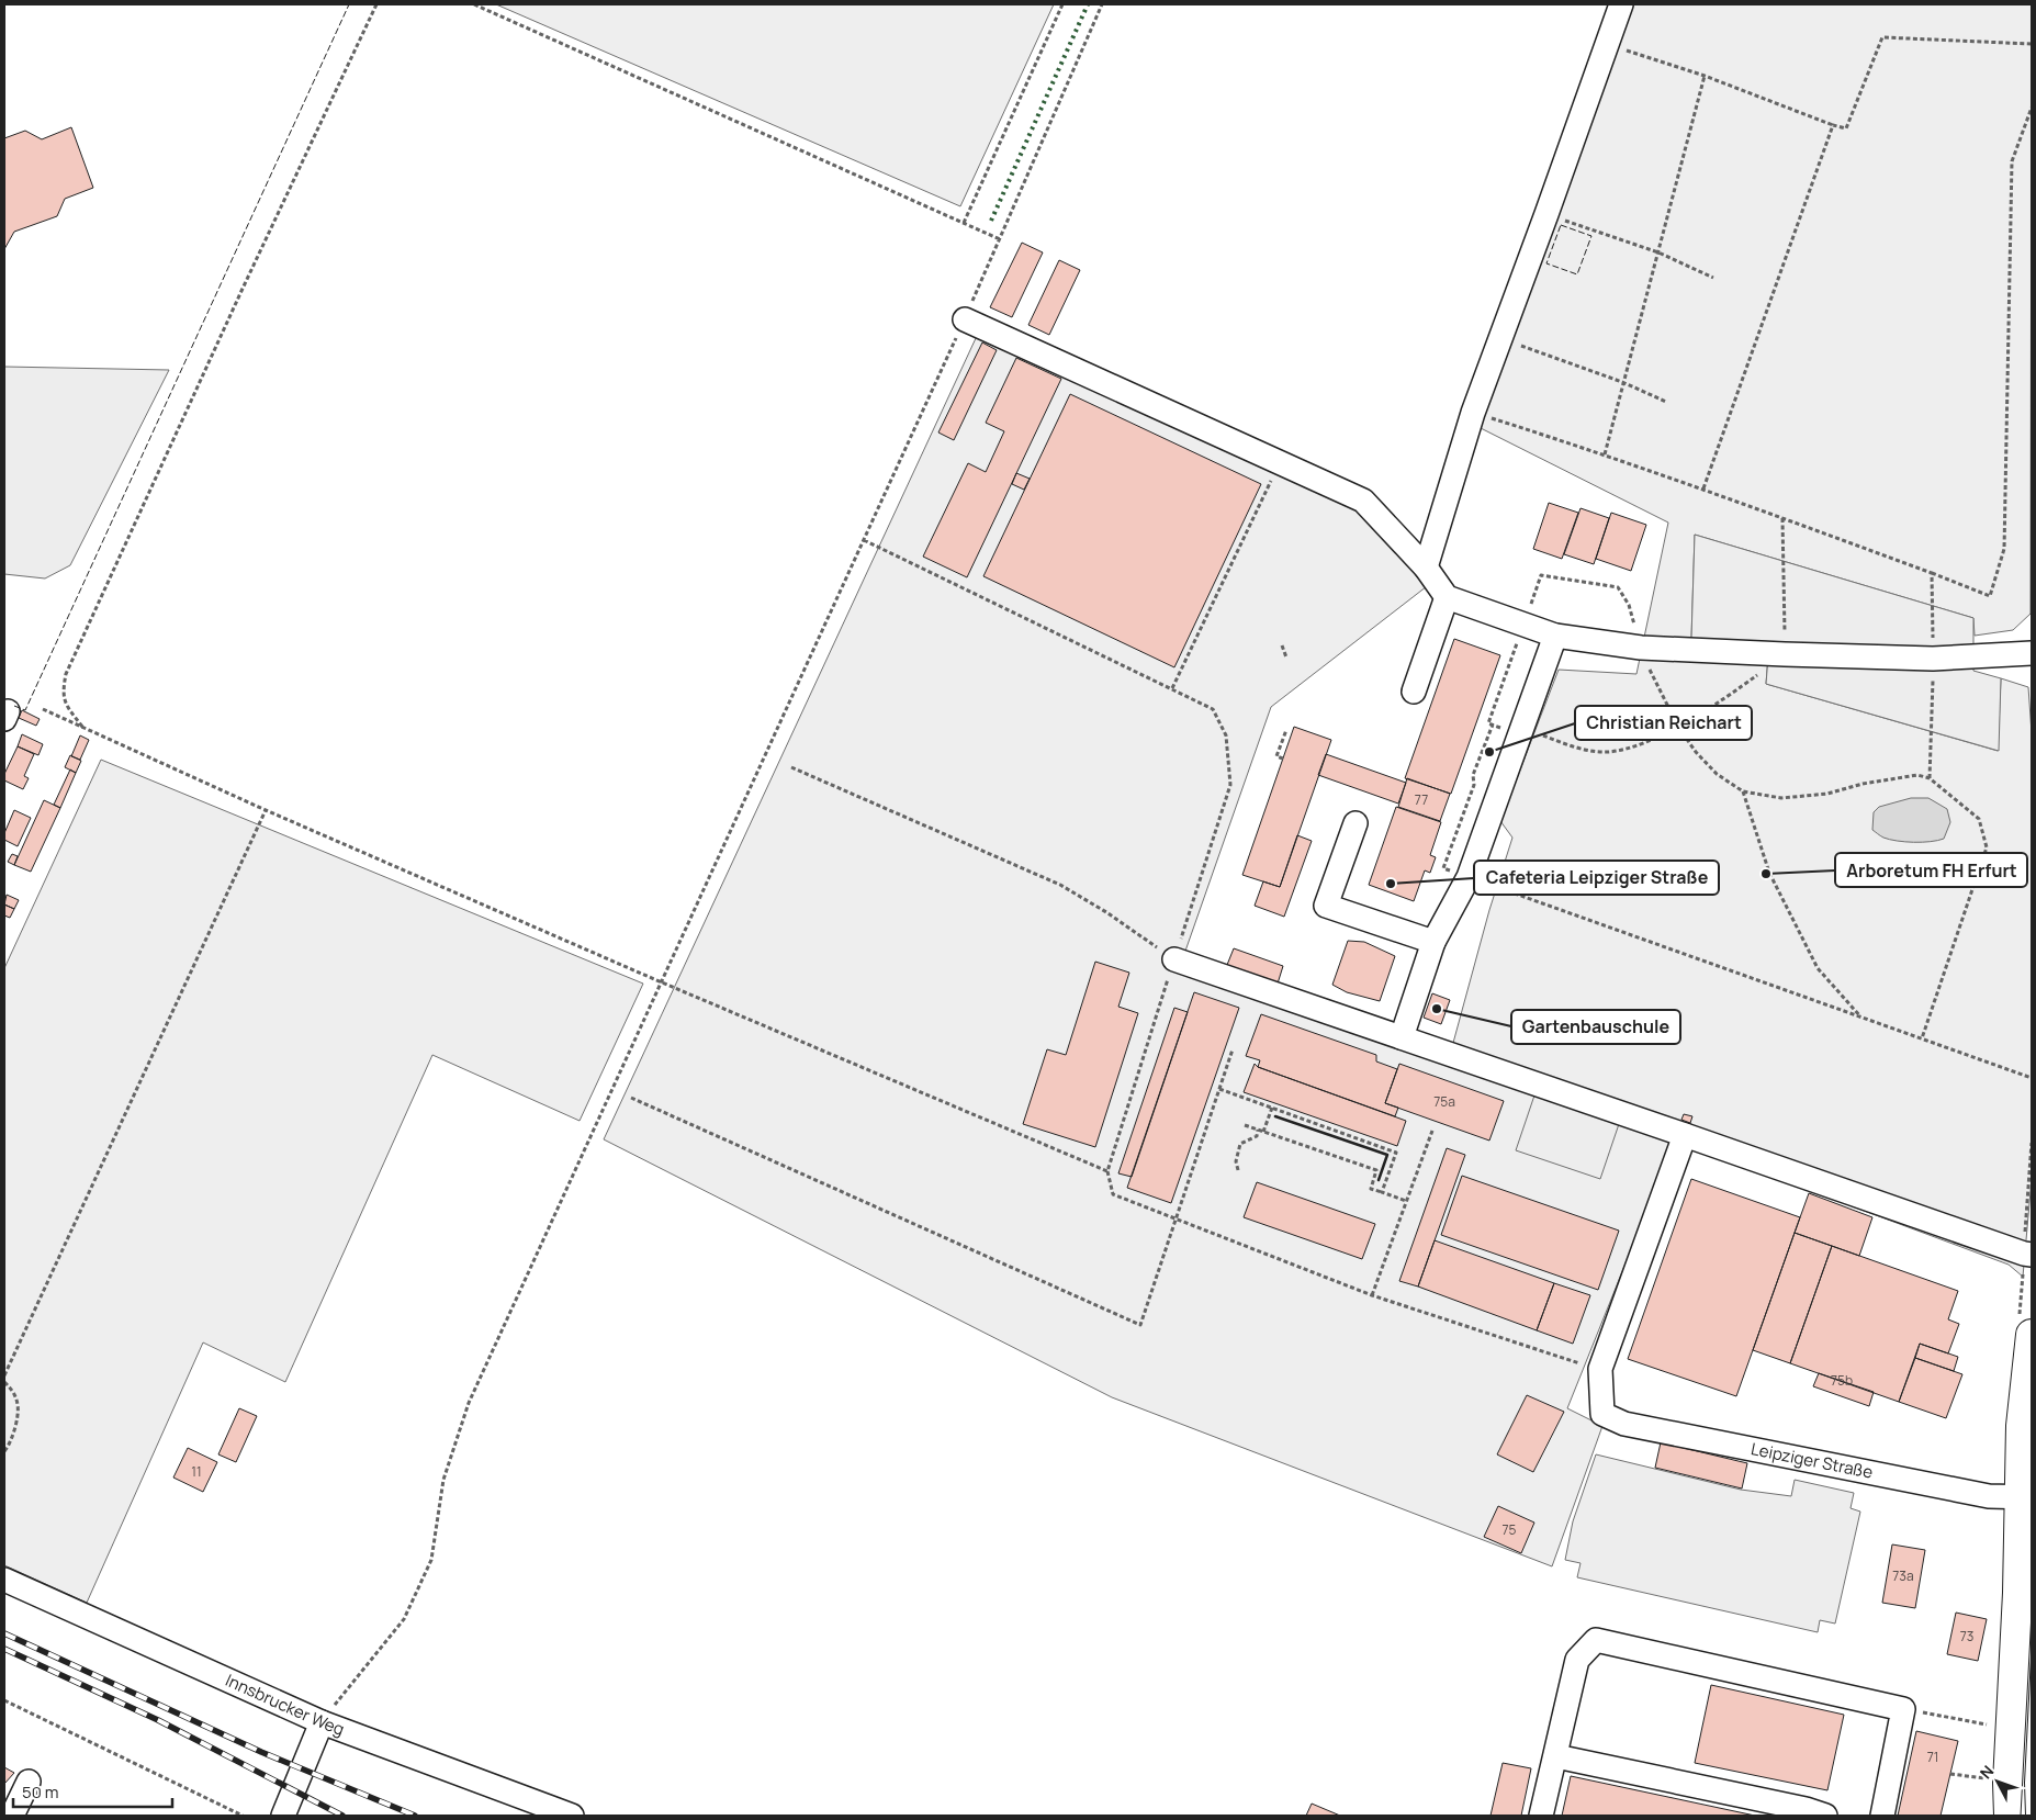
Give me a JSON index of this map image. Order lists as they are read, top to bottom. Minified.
{"streets":{"street":["Leipziger Straße","Innsbrucker Weg"]},"places":["Christian Reichart","Arboretum FH Erfurt","Cafeteria Leipziger Straße","Gartenbauschule"],"house_numbers":["77","75a","75b","11","75","73a","73","71"],"scale_bar":"50 m","north":"top left"}
